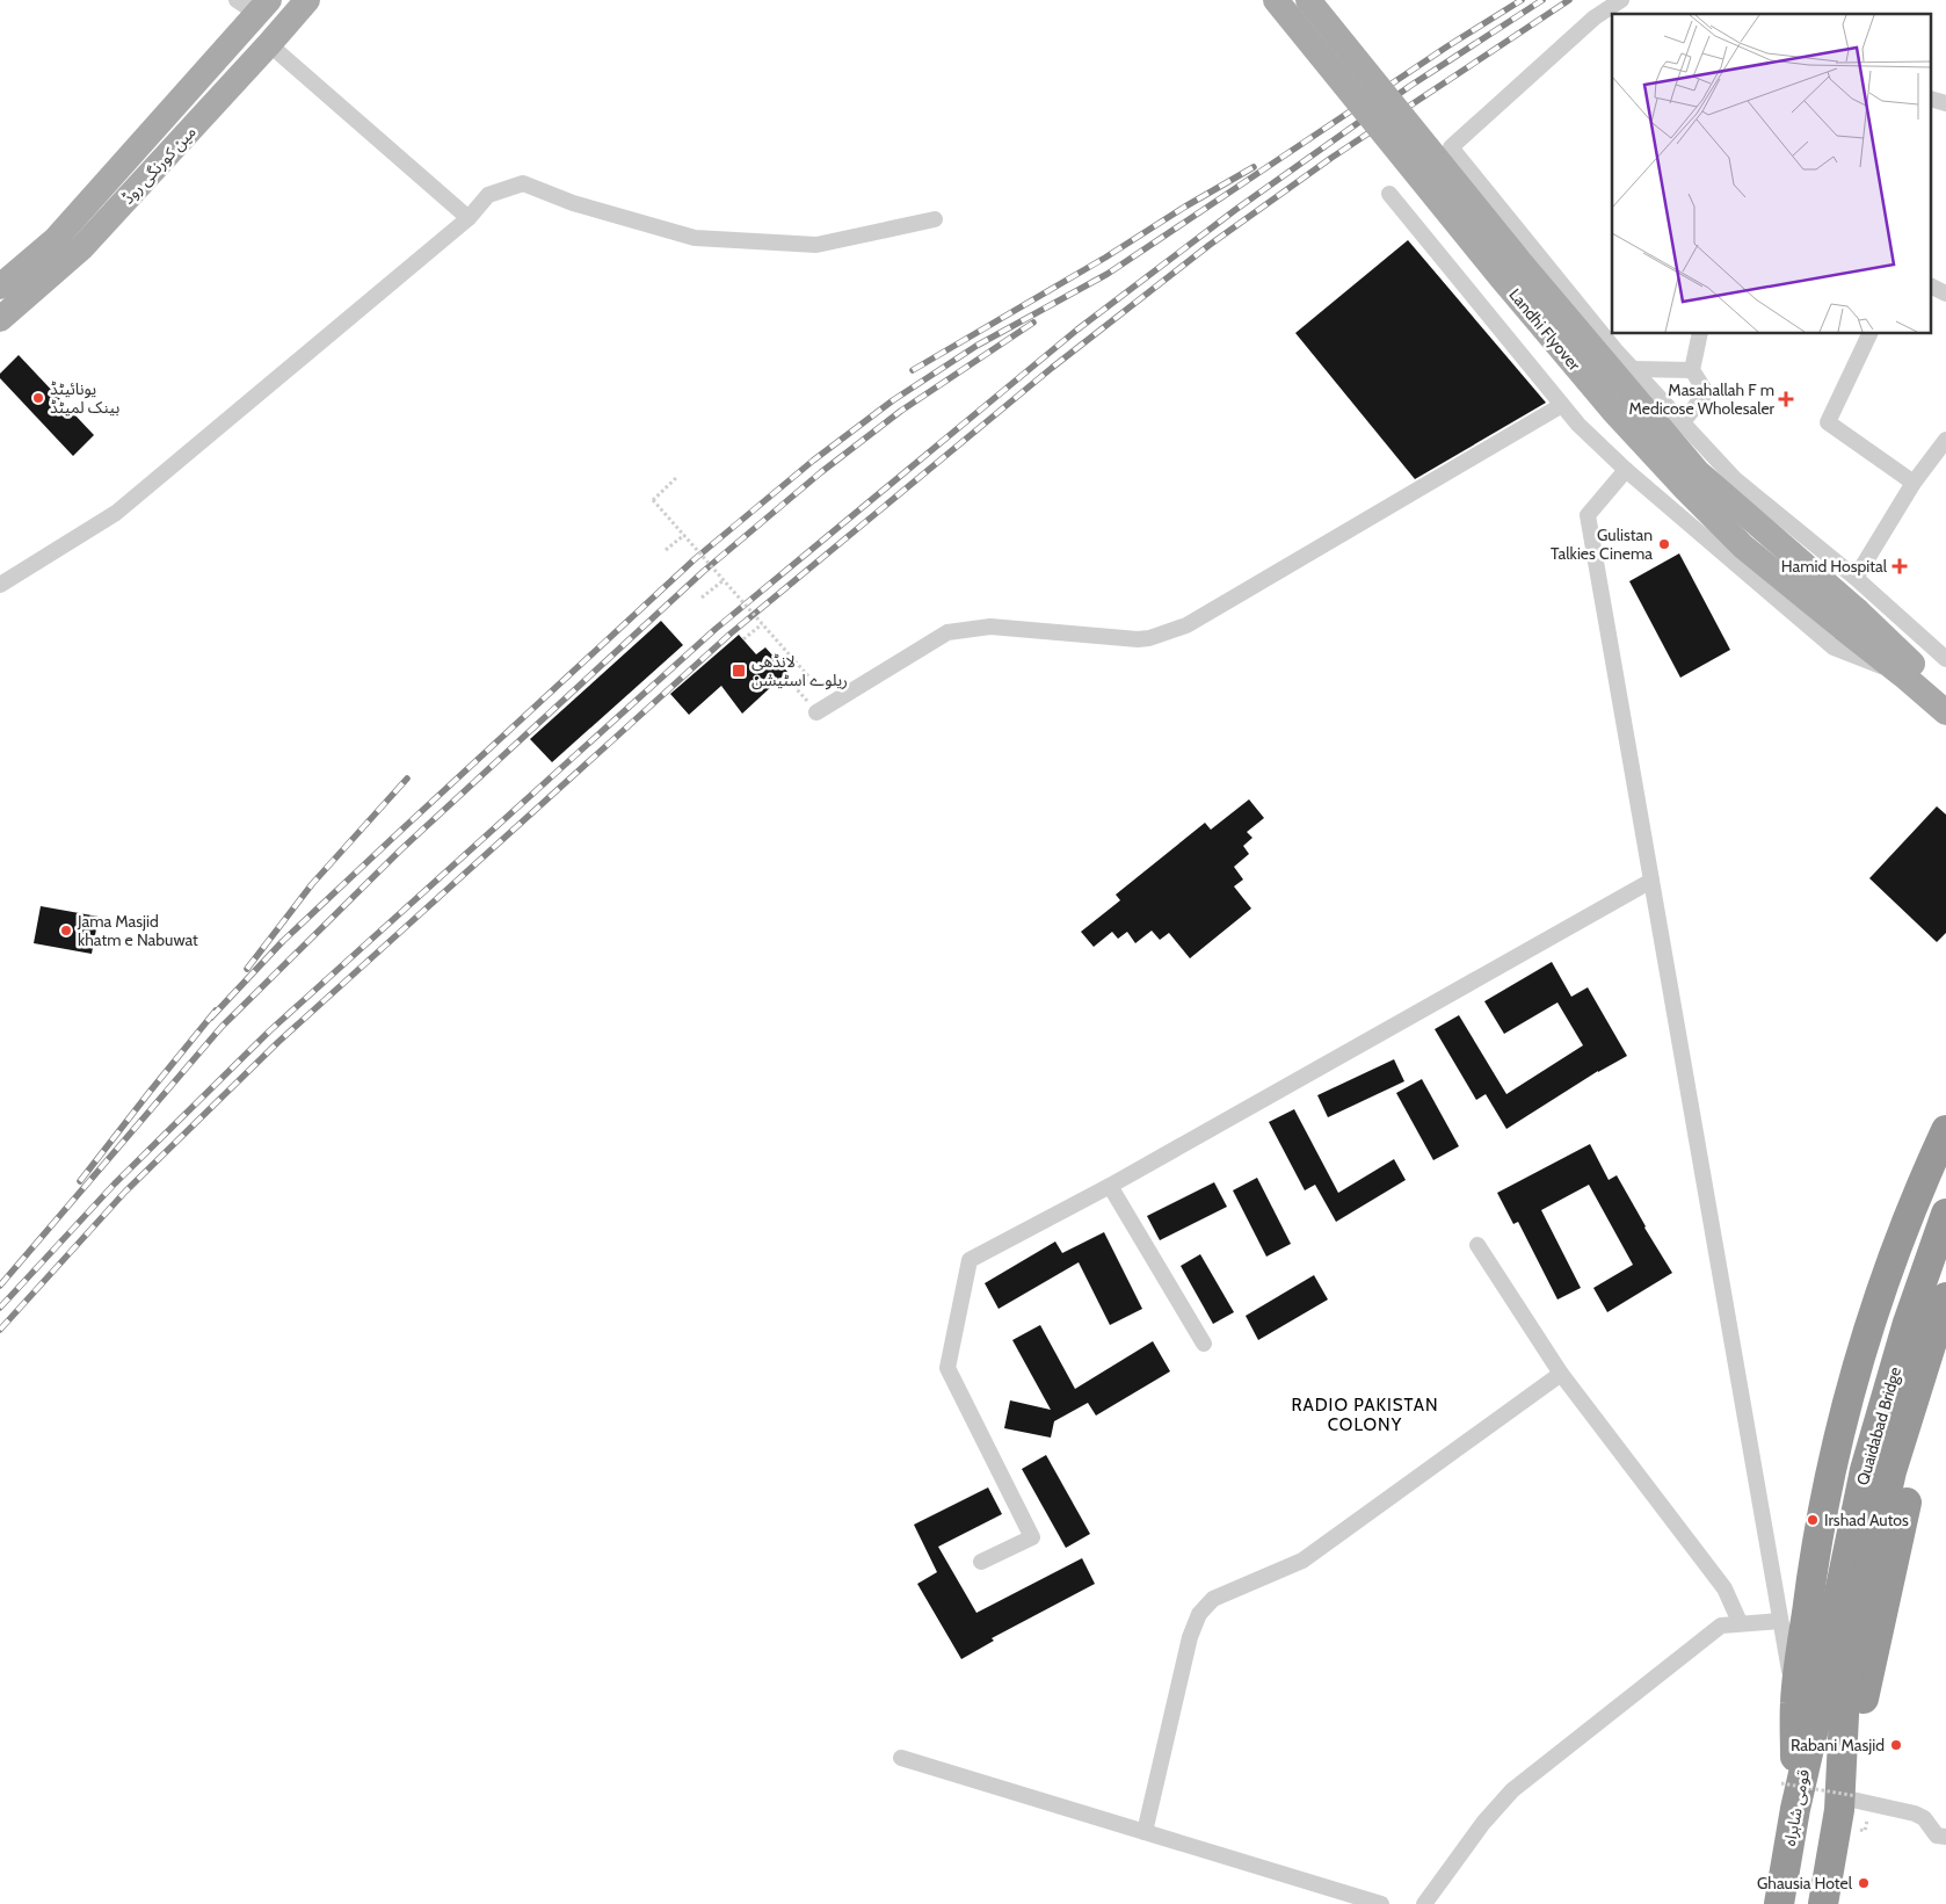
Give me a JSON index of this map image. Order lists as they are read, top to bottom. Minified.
{"streets":{"highway":["Quaidabad Bridge","قومی شاہراہ"],"main road":["مین کورنگی روڈ","Landhi Flyover"]},"crossings":[["Quaidabad Bridge","قومی شاہراہ"]],"districts":["RADIO PAKISTAN COLONY"],"places":{"other":["یونائیٹڈ بینک لمیٹڈ","Gulistan Talkies Cinema","Jama Masjid khatm e Nabuwat","Irshad Autos","Rabani Masjid","Ghausia Hotel"],"health":["Masahallah F m Medicose Wholesaler","Hamid Hospital"],"transit":["لانڈھی ریلوے اسٹیشن"]}}
